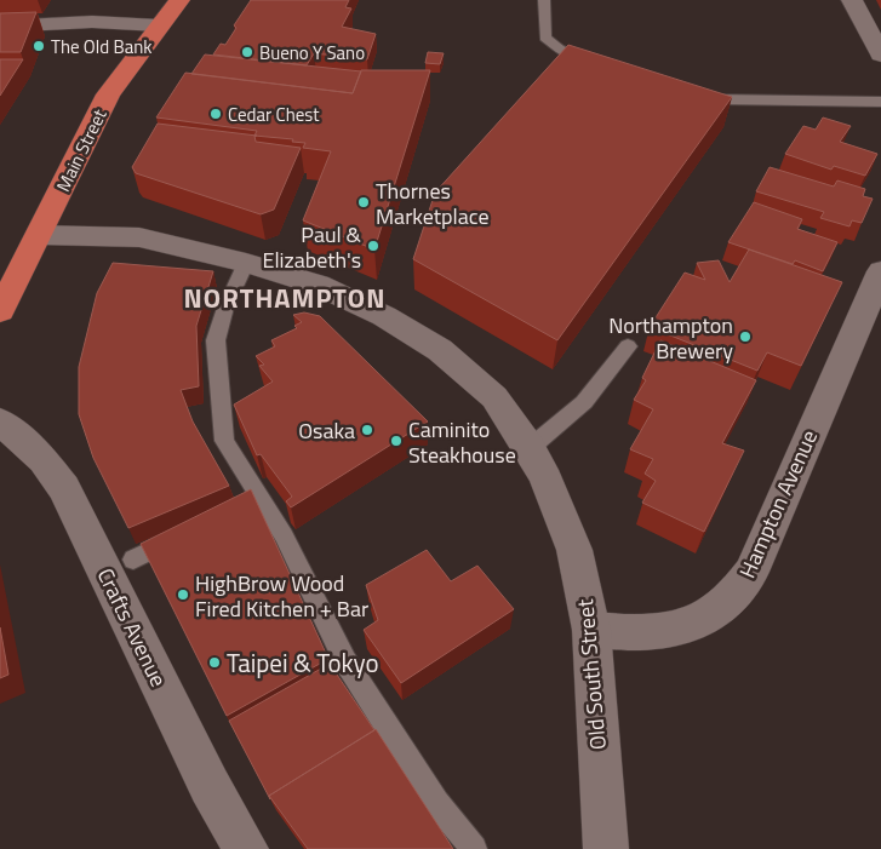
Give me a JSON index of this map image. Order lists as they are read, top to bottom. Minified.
{"streets":{"highway":["Main Street"],"street":["Hampton Avenue","Crafts Avenue","Old South Street"]},"crossings":[["Main Street","Old South Street"],["Hampton Avenue","Old South Street"]],"districts":["NORTHAMPTON"],"places":["The Old Bank","Bueno Y Sano","Cedar Chest","Thornes Marketplace","Paul & Elizabeth's","Northampton Brewery","Osaka","Caminito Steakhouse","HighBrow Wood Fired Kitchen + Bar","Taipei & Tokyo"]}
